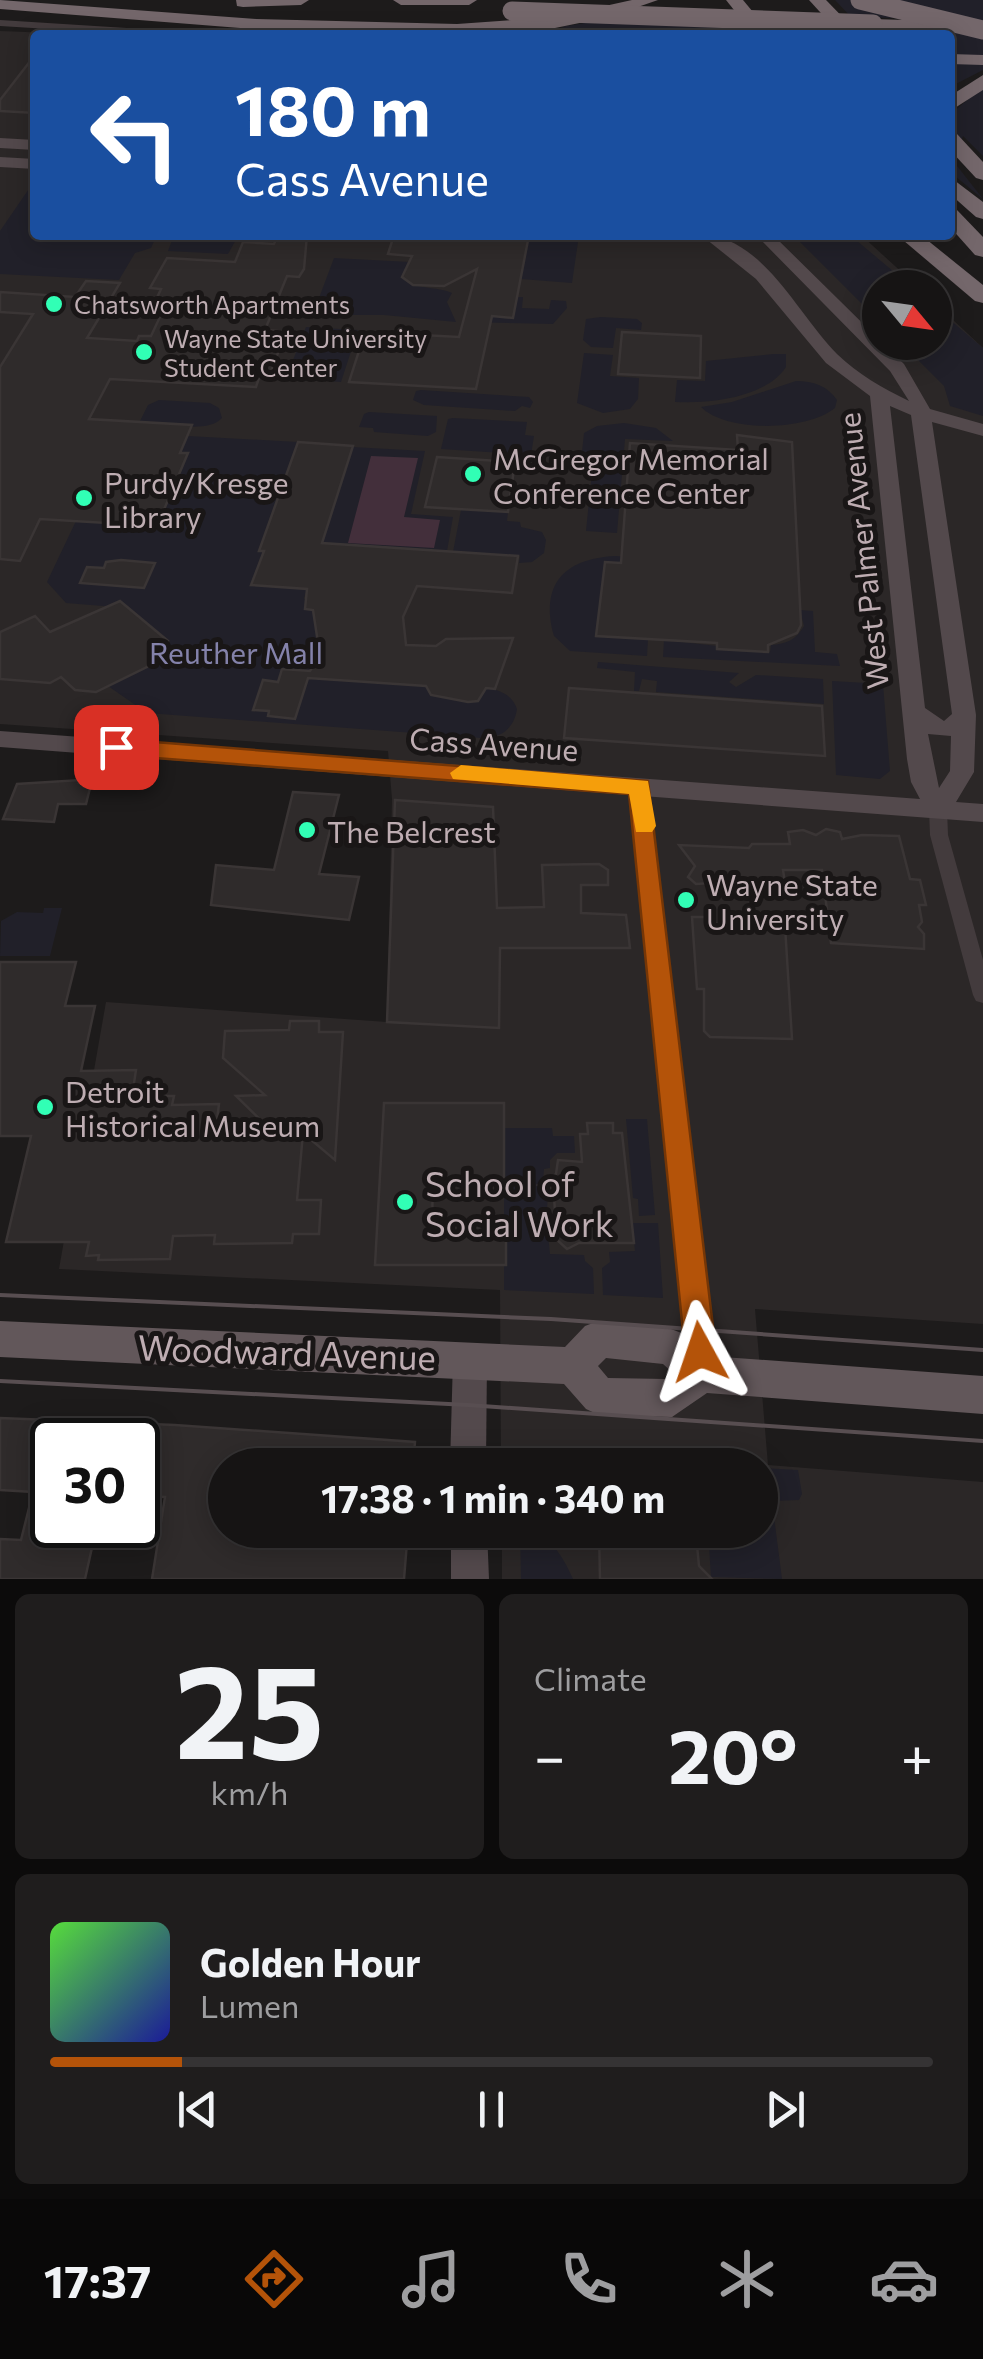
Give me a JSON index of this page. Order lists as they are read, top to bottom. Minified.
{"streets":{"main road":["Woodward Avenue"],"street":["West Palmer Avenue","Cass Avenue"]},"crossings":[["West Palmer Avenue","Cass Avenue"]],"parks":["Reuther Mall"],"places":["Chatsworth Apartments","Wayne State University Student Center","McGregor Memorial Conference Center","Purdy/Kresge Library","The Belcrest","Wayne State University","Detroit Historical Museum","School of Social Work"],"north":"bottom right","page":{"turn":["180 m","Cass Avenue"],"limit":"30","trip":"17:38 · 1 min · 340 m","tile":[["25","km/h"],"Climate"],"heat":["−","20°","+"],"song":["Golden Hour","Lumen"],"tabs":"17:37"}}
